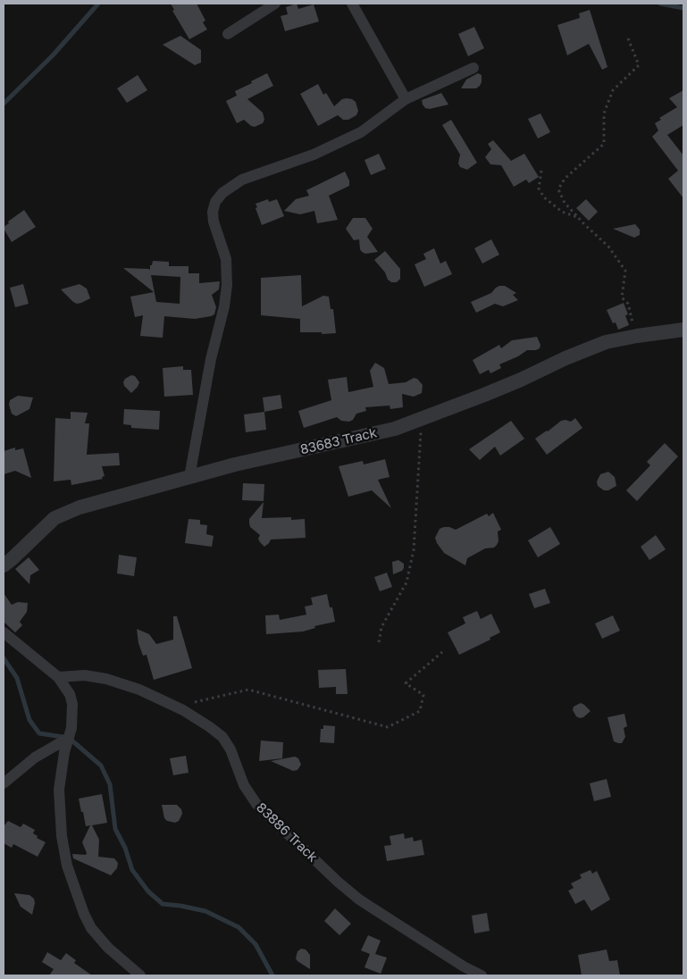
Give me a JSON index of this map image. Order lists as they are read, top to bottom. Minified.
{"streets":{"street":["83683 Track","83886 Track"]}}
